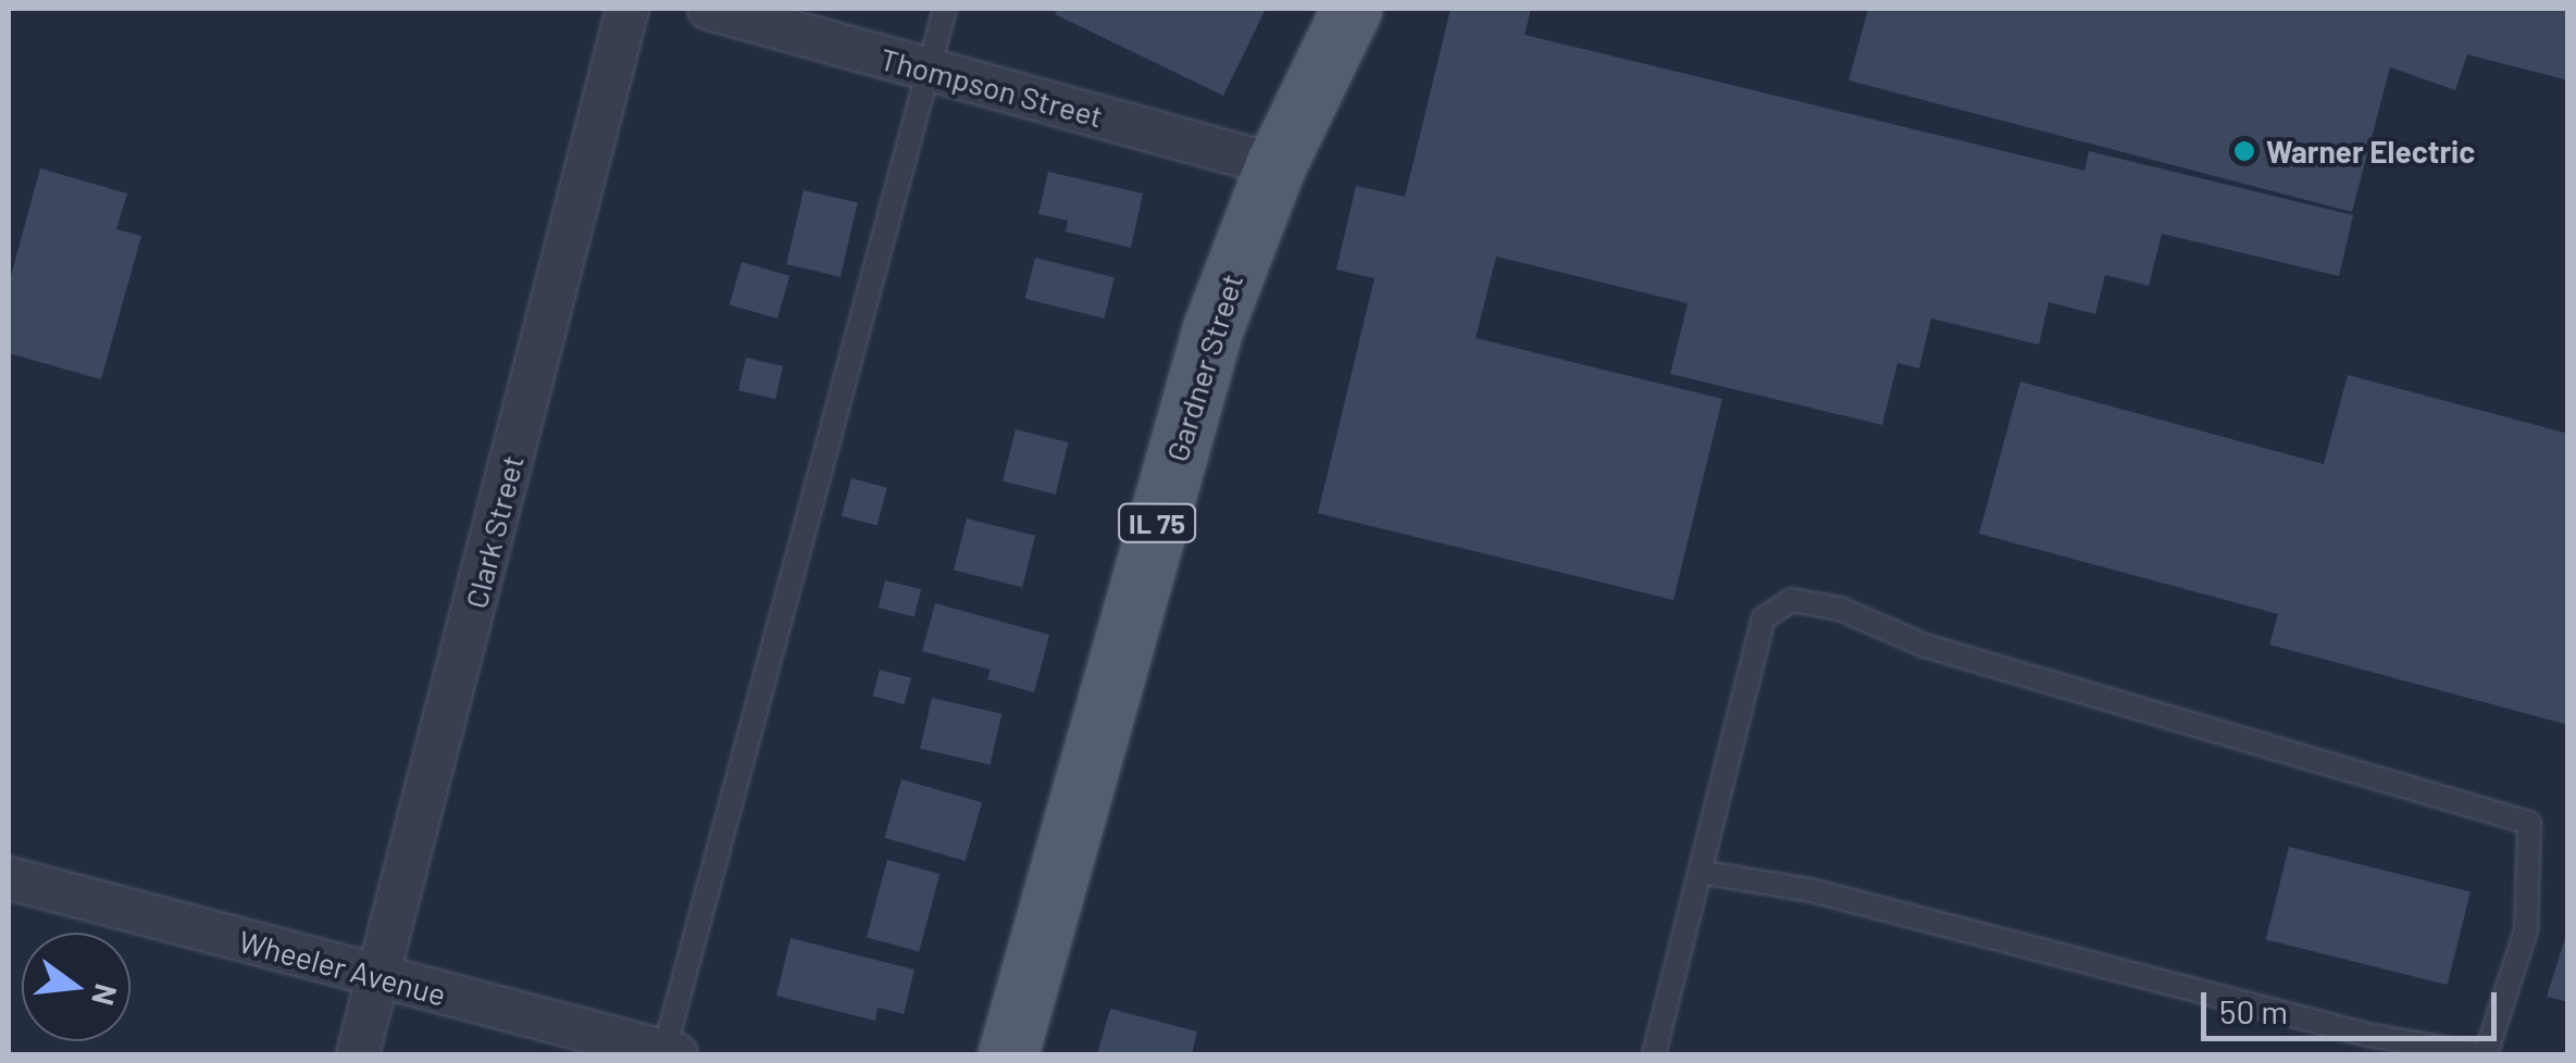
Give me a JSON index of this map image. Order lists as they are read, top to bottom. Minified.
{"streets":{"main road":["Gardner Street","IL 75"],"street":["Thompson Street","Clark Street","Wheeler Avenue"]},"crossings":[["Thompson Street","Gardner Street"],["Clark Street","Wheeler Avenue"]],"places":["Warner Electric"],"scale_bar":"50 m","north":"right"}
